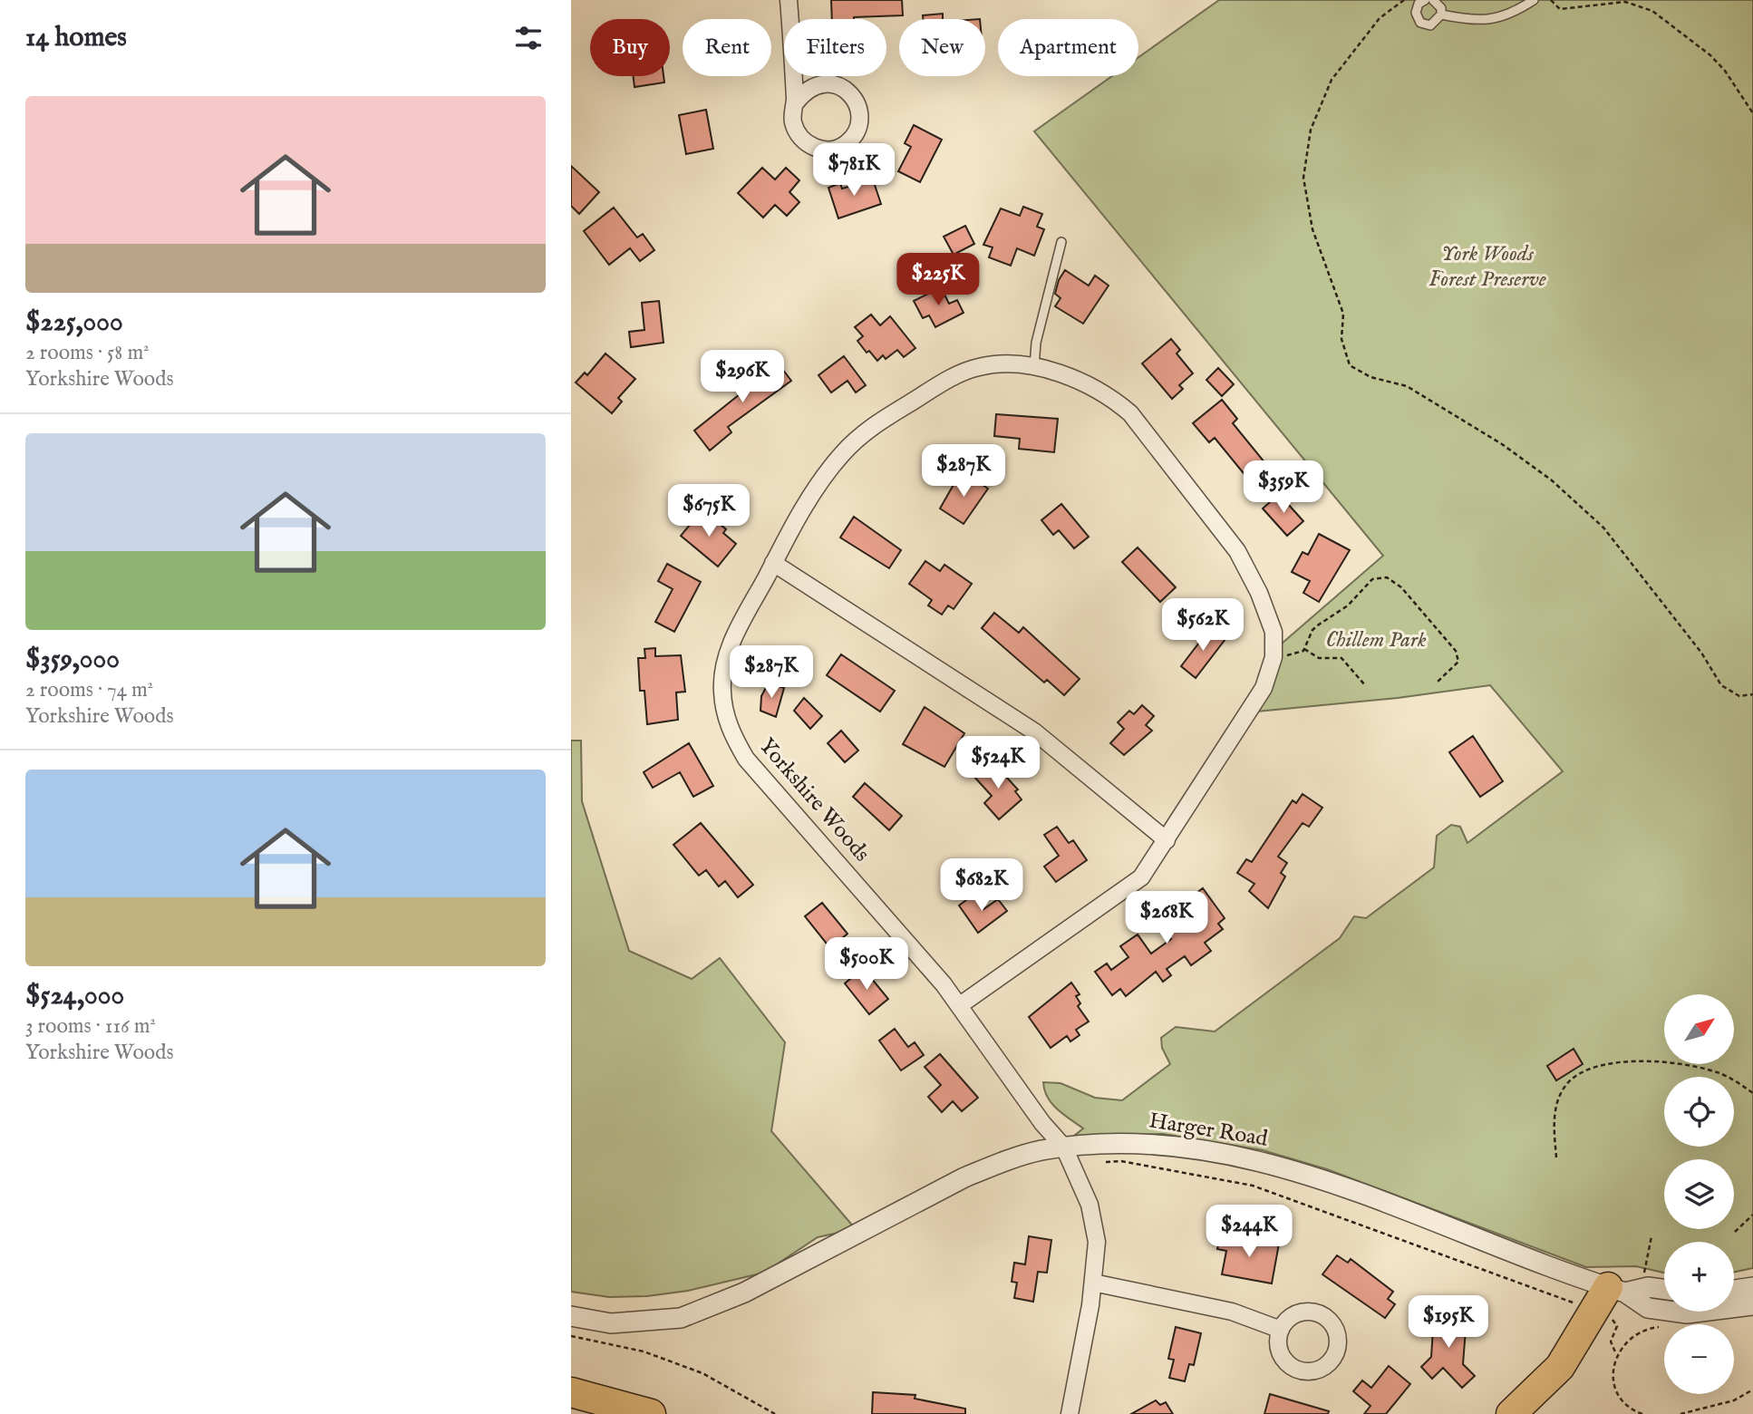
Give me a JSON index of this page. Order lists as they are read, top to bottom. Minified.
{"streets":{"street":["Yorkshire Woods","Harger Road"]},"crossings":[["Yorkshire Woods","Harger Road"]],"parks":["York Woods Forest Preserve","Chillem Park"],"north":"top right","page":{"heading":"14 homes","chip":["Buy","Rent","Filters","New","Apartment"],"list":[{"name":"$225,000","note":"2 rooms · 58 m² · Yorkshire Woods"},{"name":"$359,000","note":"2 rooms · 74 m² · Yorkshire Woods"},{"name":"$524,000","note":"3 rooms · 116 m² · Yorkshire Woods"}],"price":["$781K","$225K","$296K","$287K","$359K","$675K","$562K","$287K","$524K","$682K","$268K","$500K","$244K","$195K"],"map_buttons":["+","−"]}}
